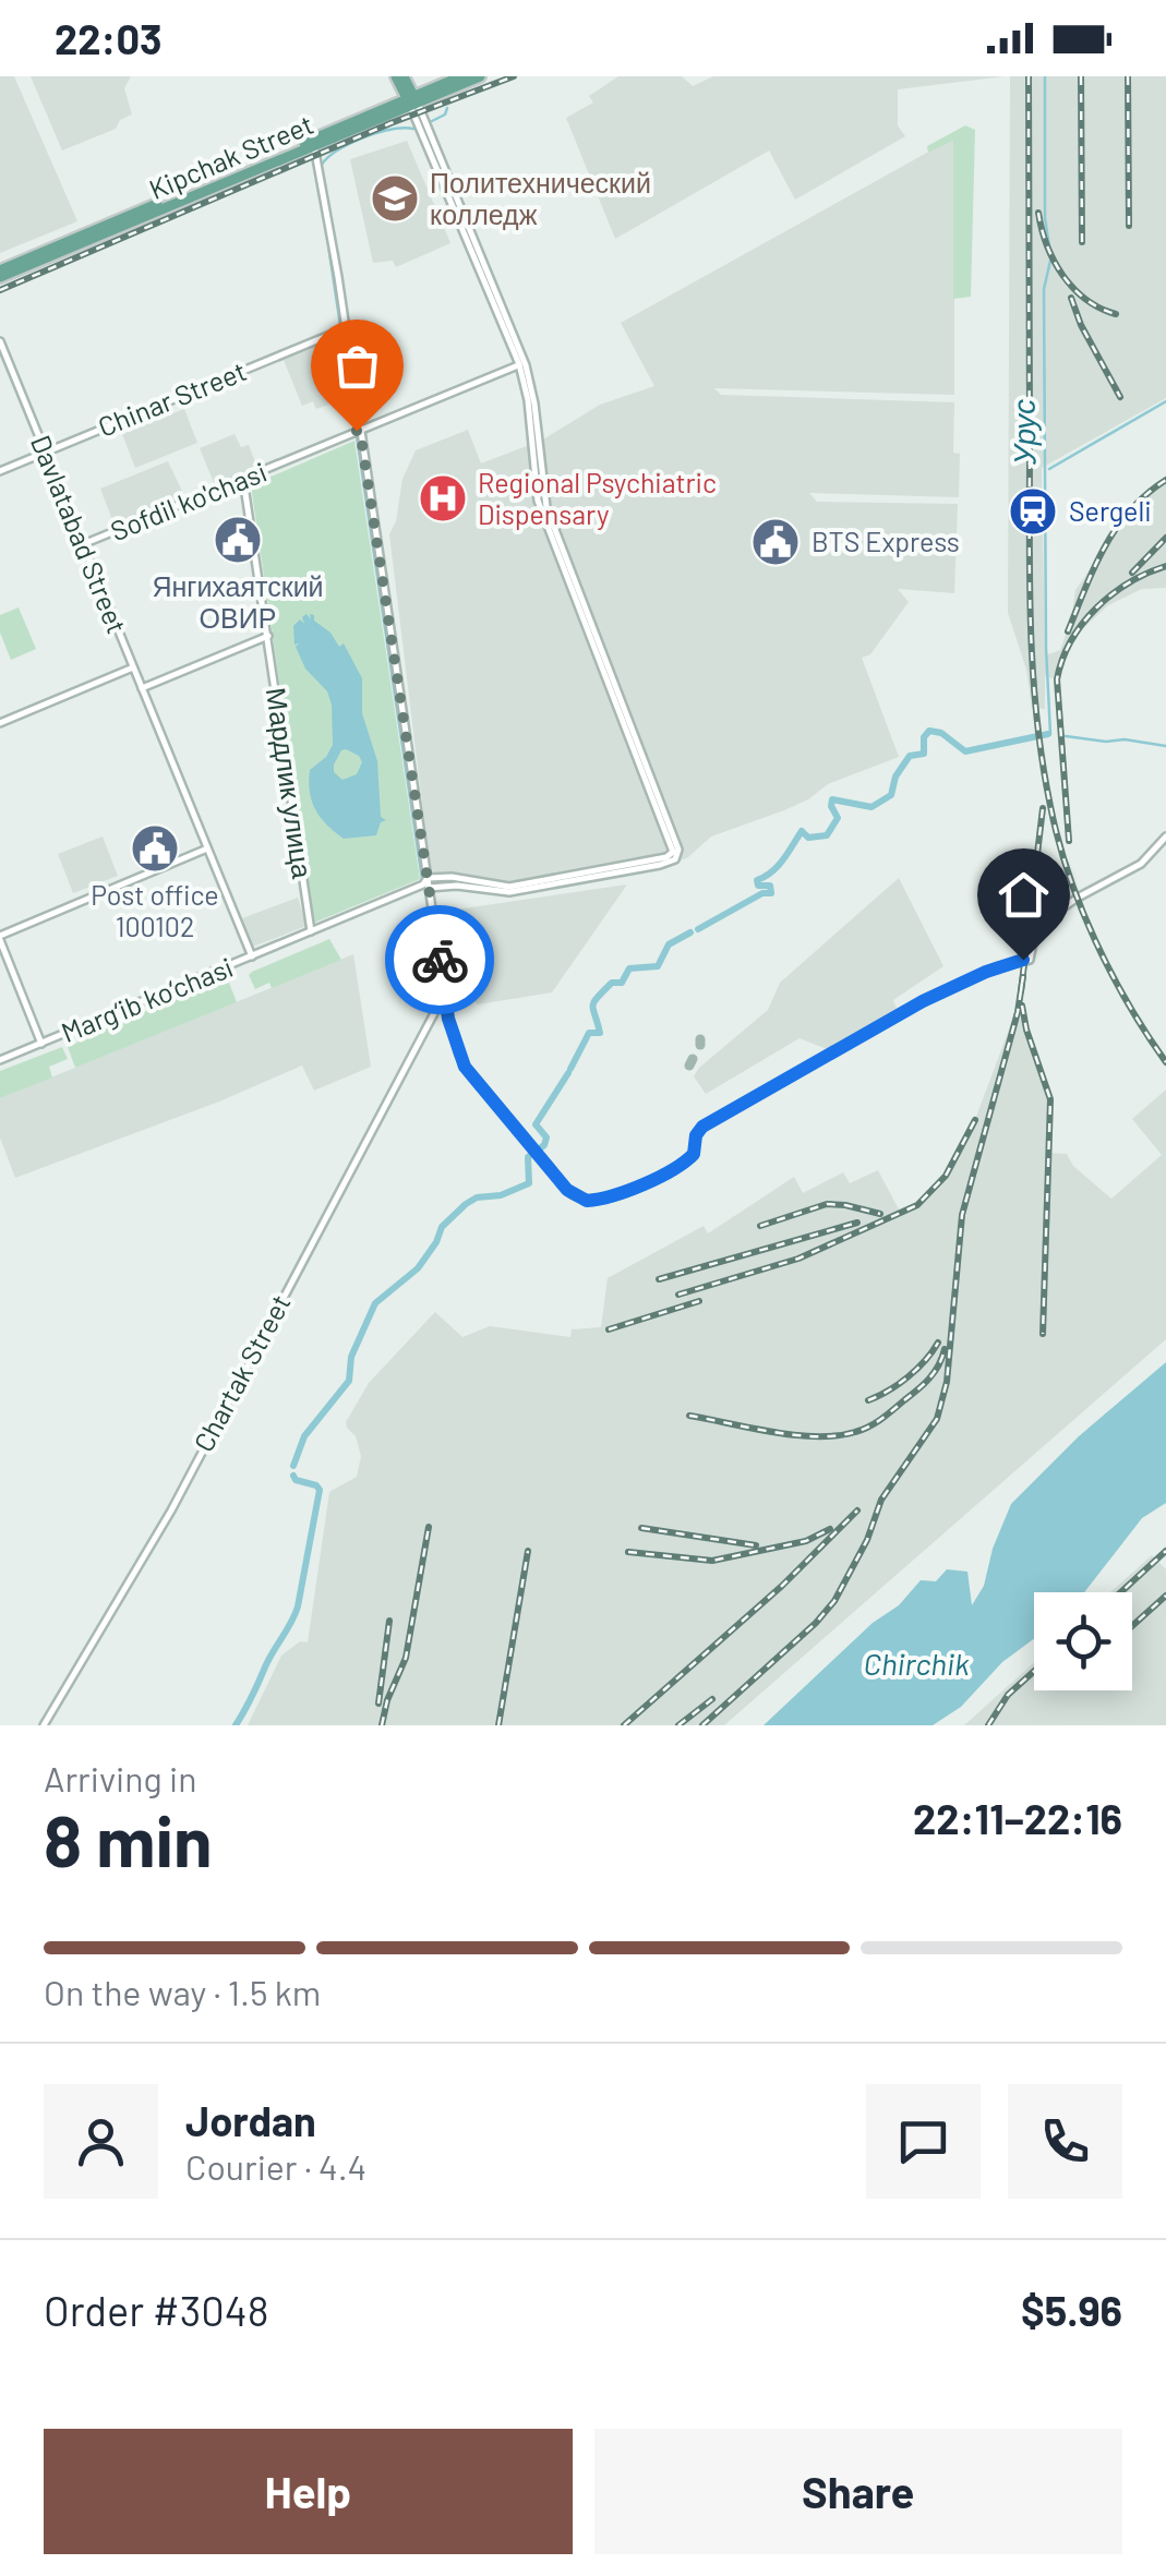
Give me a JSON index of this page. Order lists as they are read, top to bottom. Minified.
{"streets":{"main road":["Kipchak Street"],"street":["Chinar Street","Sofdil ko'chasi","Davlatabad Street","Мардлик улица","Marg‘ib ko‘chasi","Chartak Street"]},"crossings":[["Chinar Street","Davlatabad Street"],["Sofdil ko'chasi","Davlatabad Street"],["Sofdil ko'chasi","Мардлик улица"],["Мардлик улица","Marg‘ib ko‘chasi"]],"water":["Урус","Chirchik"],"places":{"school or university":["Политехнический колледж"],"hospital":["Regional Psychiatric Dispensary"],"station":["Sergeli"],"public building":["Янгихаятский ОВИР","BTS Express","Post office 100102"]},"page":{"status":"22:03","heading":["8 min","Arriving in","22:11–22:16"],"panel":["Jordan","Courier · 4.4","Order #3048","$5.96"],"bar":"On the way · 1.5 km","buttons":["Help","Share"]}}
